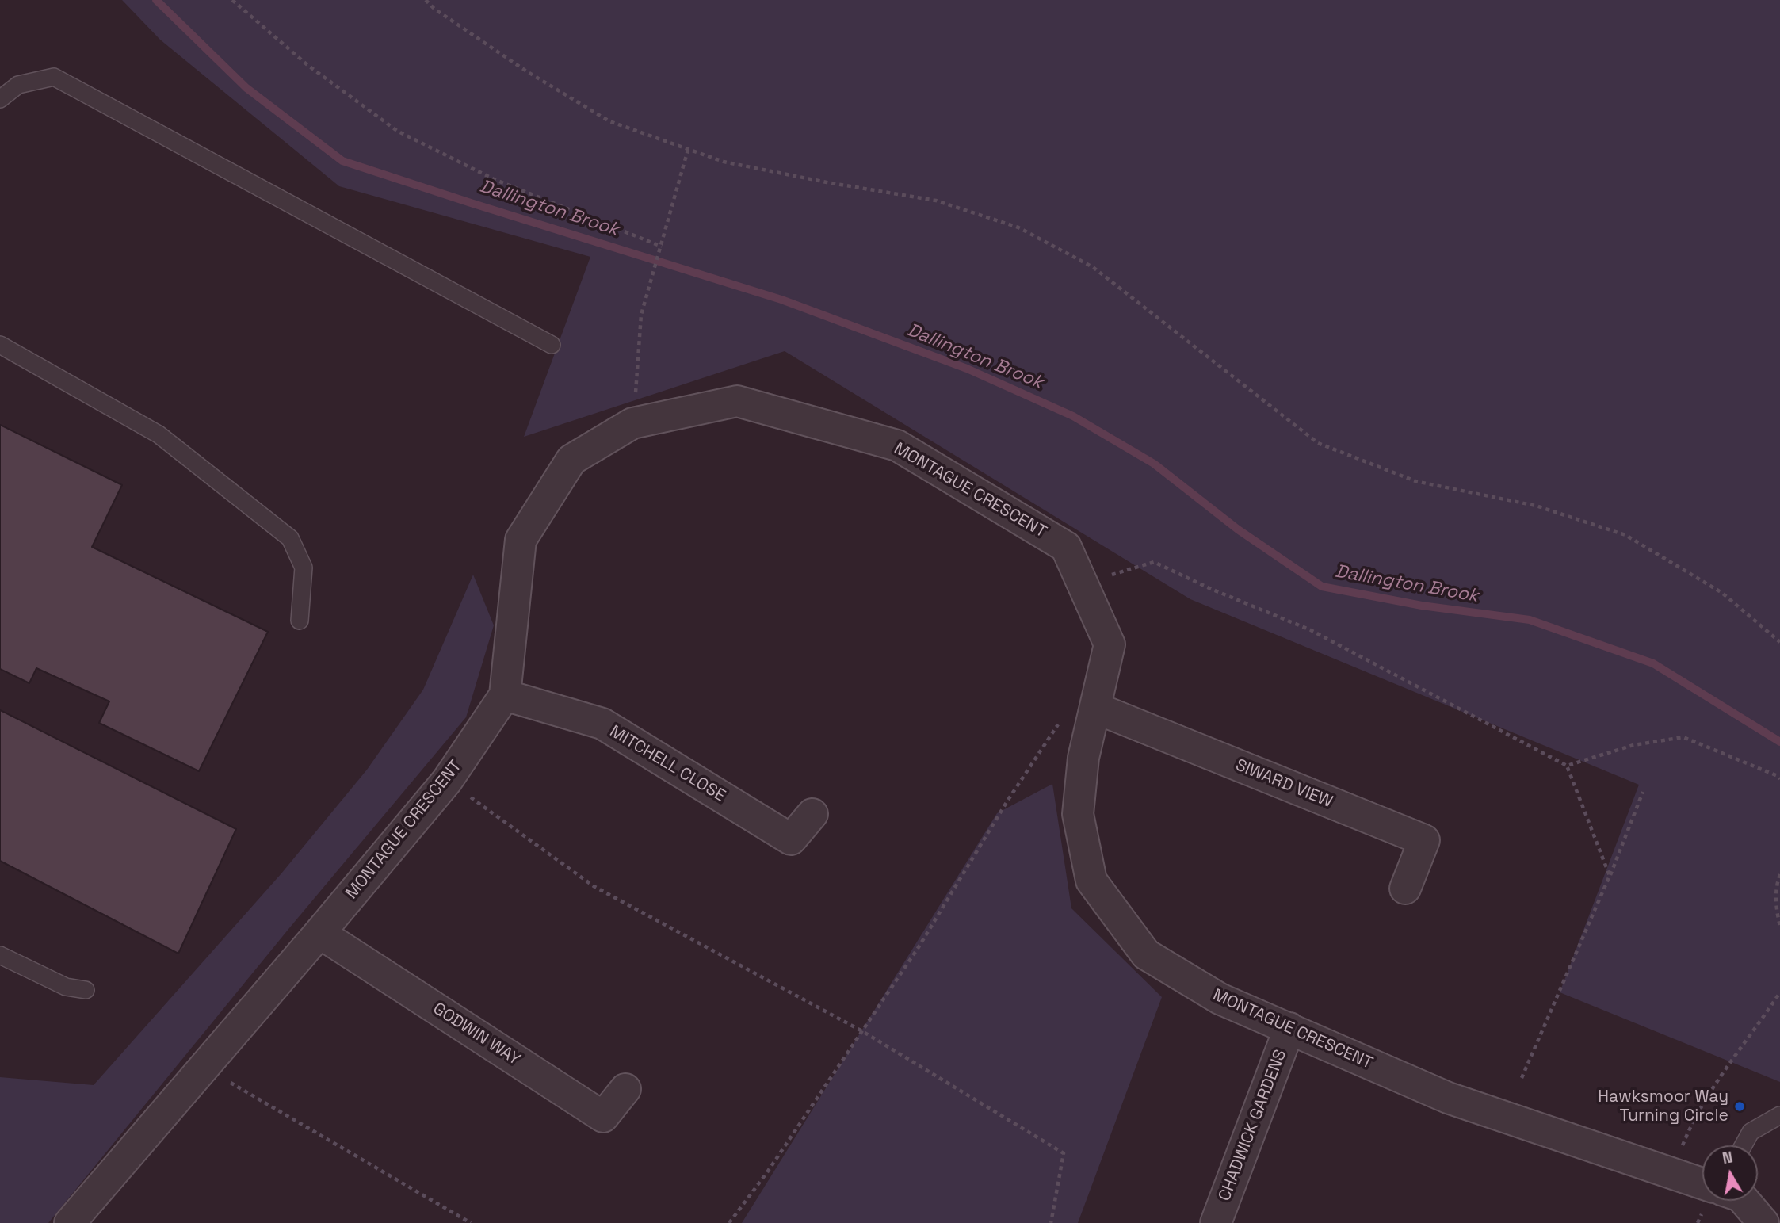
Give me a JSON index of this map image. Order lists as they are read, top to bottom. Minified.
{"streets":{"street":["MONTAGUE CRESCENT","MITCHELL CLOSE","SIWARD VIEW","GODWIN WAY","CHADWICK GARDENS"]},"crossings":[["MONTAGUE CRESCENT","MITCHELL CLOSE"],["MONTAGUE CRESCENT","SIWARD VIEW"],["MONTAGUE CRESCENT","GODWIN WAY"],["MONTAGUE CRESCENT","CHADWICK GARDENS"]],"water":["Dallington Brook"],"places":["Hawksmoor Way Turning Circle"],"north":"top"}
